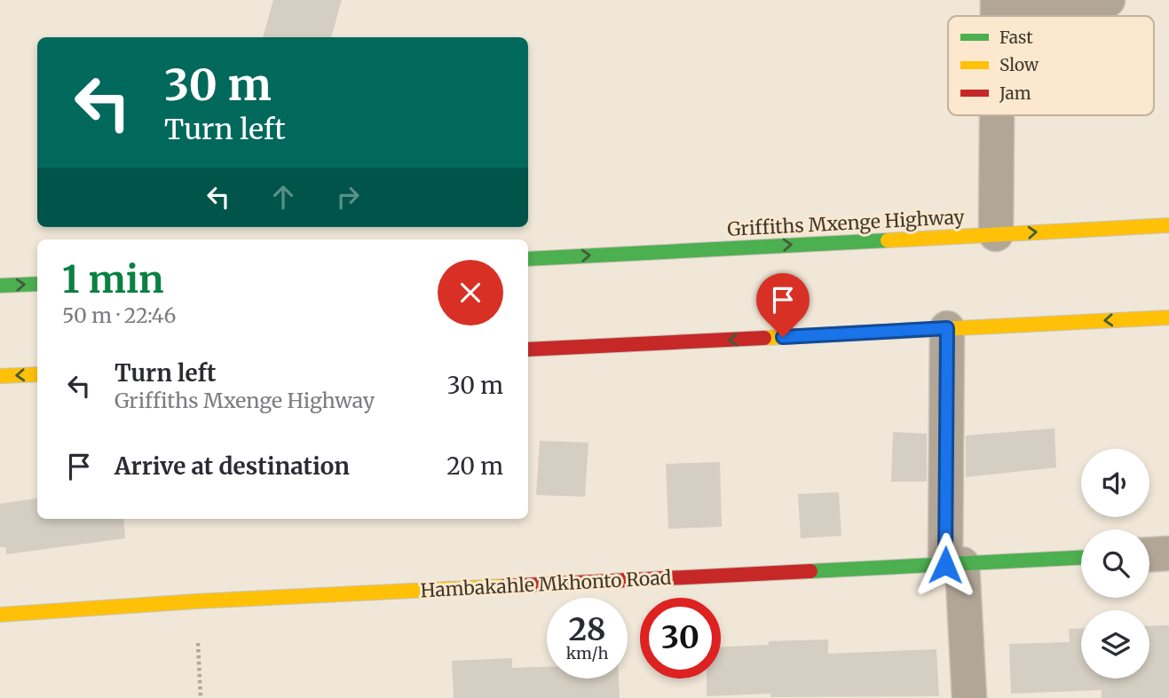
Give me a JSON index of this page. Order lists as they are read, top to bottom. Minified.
{"streets":{"street":["Griffiths Mxenge Highway","Hambakahle Mkhonto Road"]},"legend":["Fast","Slow","Jam"],"page":{"turn":["30 m","Turn left"],"heading":["1 min","50 m · 22:46"],"list":[{"name":"Turn left","note":"Griffiths Mxenge Highway","value":"30 m"},{"name":"Arrive at destination","value":"20 m"}],"speed":"28 km/h","limit":"30"}}
